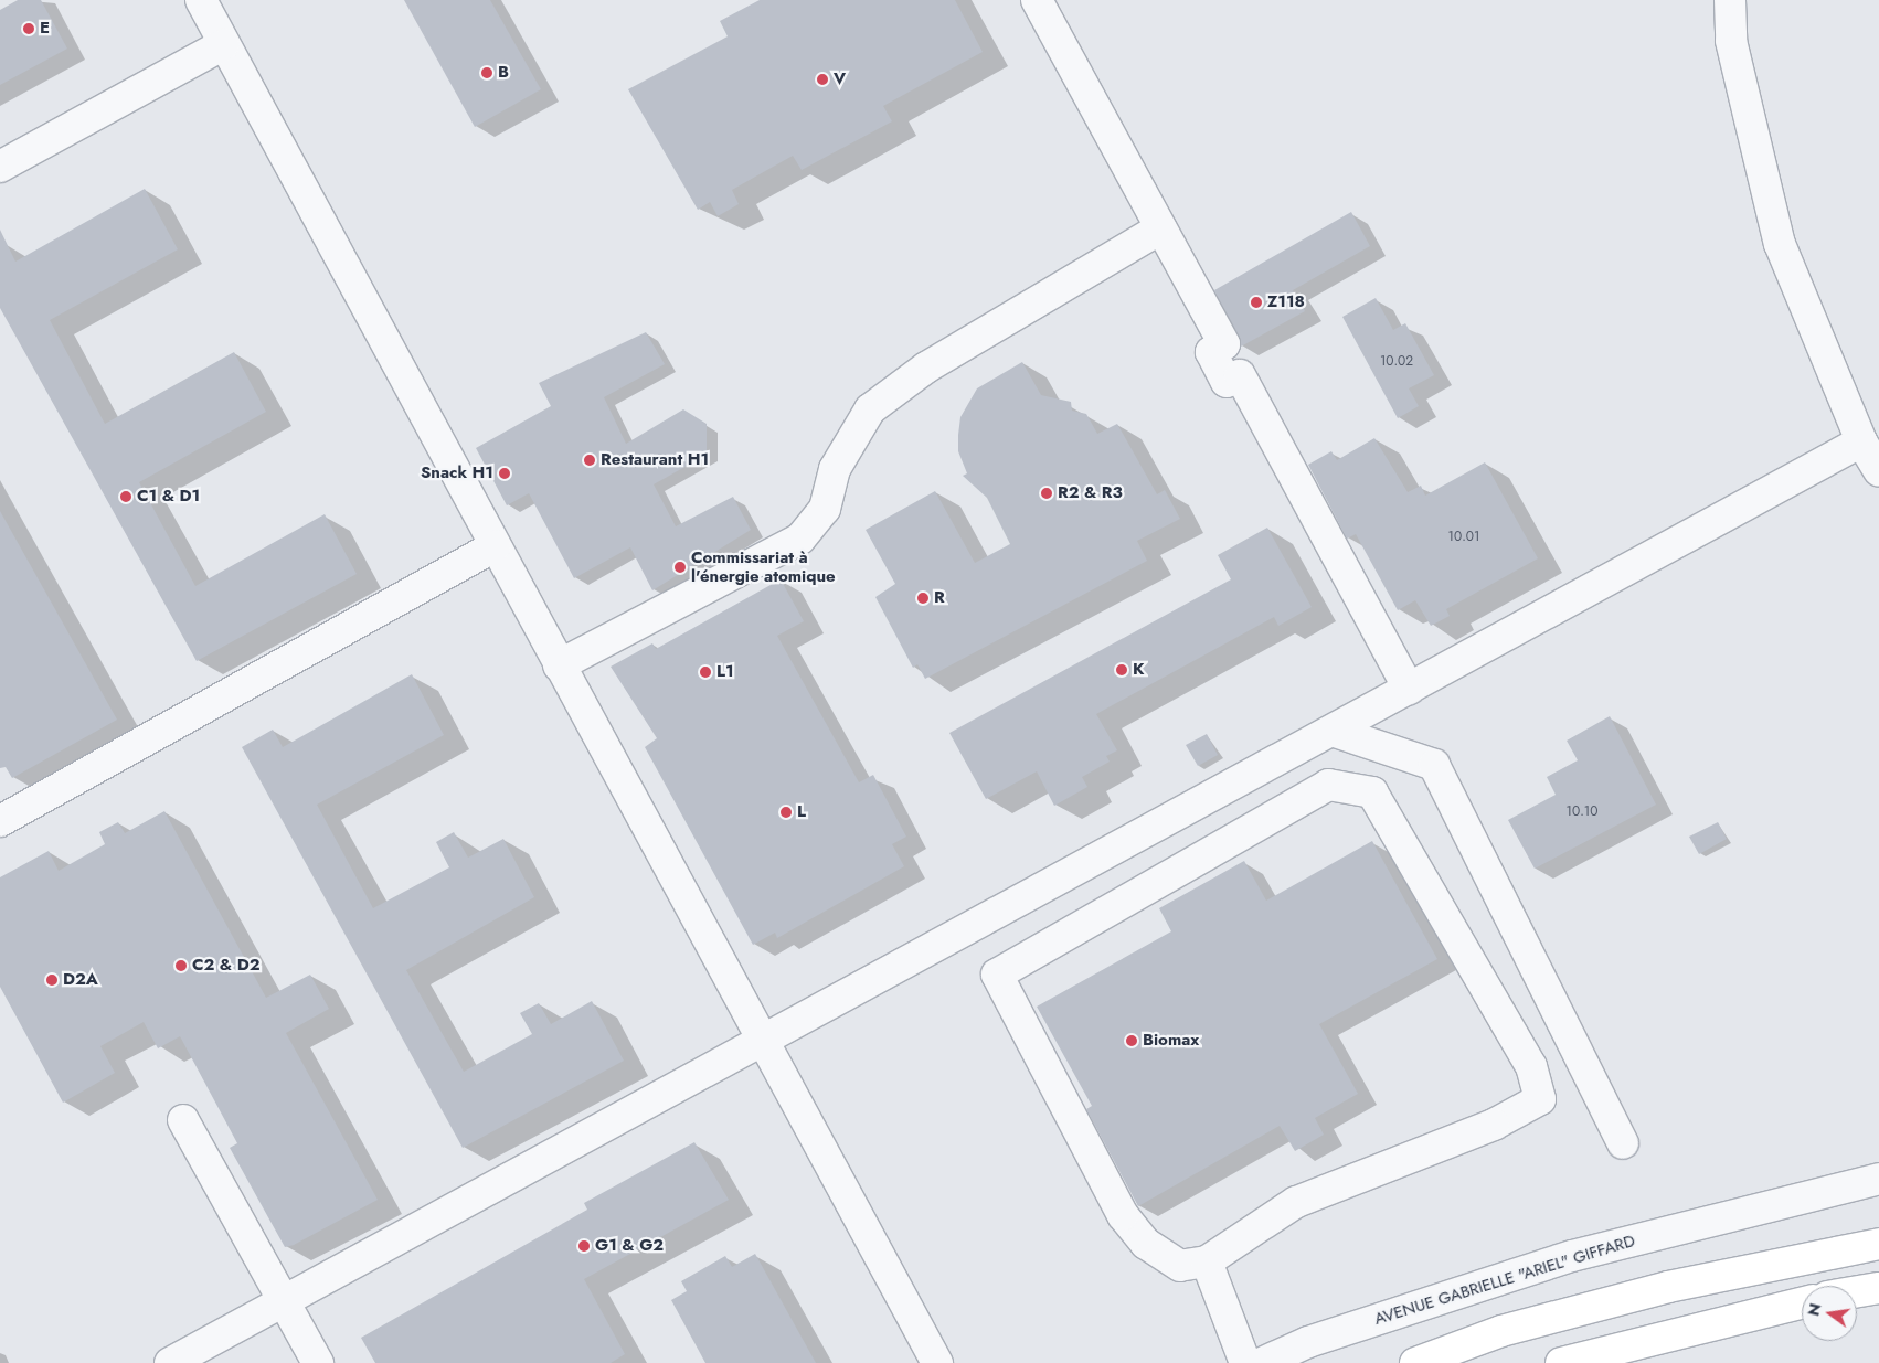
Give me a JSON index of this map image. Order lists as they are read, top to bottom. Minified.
{"streets":{"street":["AVENUE GABRIELLE \"ARIEL\" GIFFARD"]},"places":["E","B","V","Z118","Restaurant H1","Snack H1","R2 & R3","C1 & D1","Commissariat à l'énergie atomique","R","K","L1","L","C2 & D2","D2A","Biomax","G1 & G2"],"house_numbers":["10.02","10.01","10.10"],"north":"left"}
